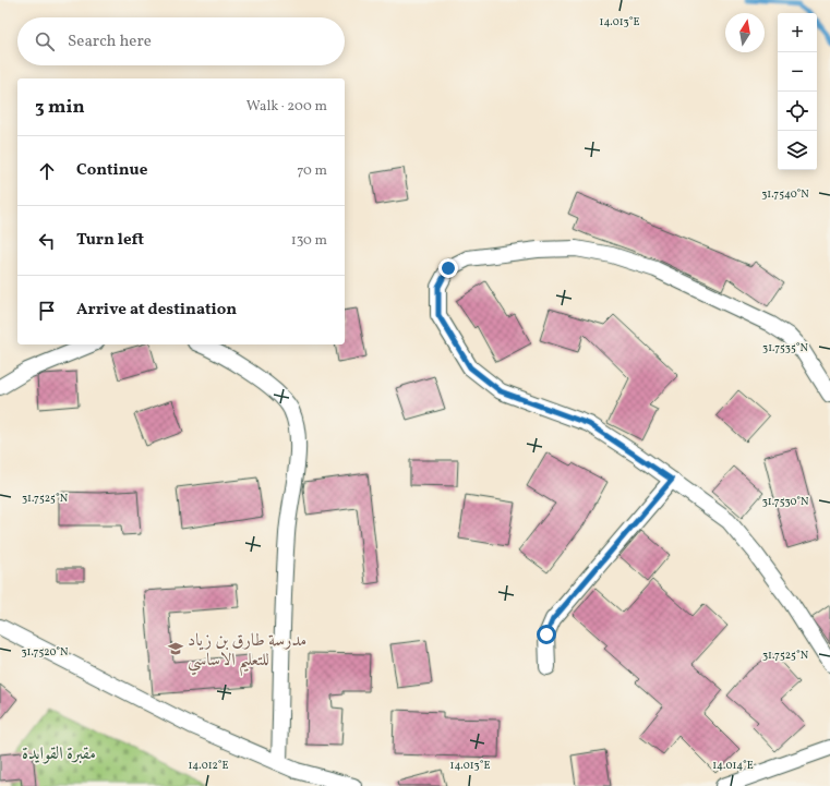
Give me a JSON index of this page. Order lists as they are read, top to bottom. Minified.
{"parks":["مقبرة القوايدة"],"places":{"school or university":["مدرسة طارق بن زياد للتعليم الاساسي"]},"north":"top","page":{"map_buttons":["+","−"],"search":"Search here","heading":["3 min","Walk · 200 m"],"list":[["Continue","70 m"],["Turn left","130 m"],"Arrive at destination"]},"coordinates":["14.013°E","31.7540°N","31.7535°N","31.7525°N","31.7530°N","31.7520°N","14.012°E","14.014°E"]}
